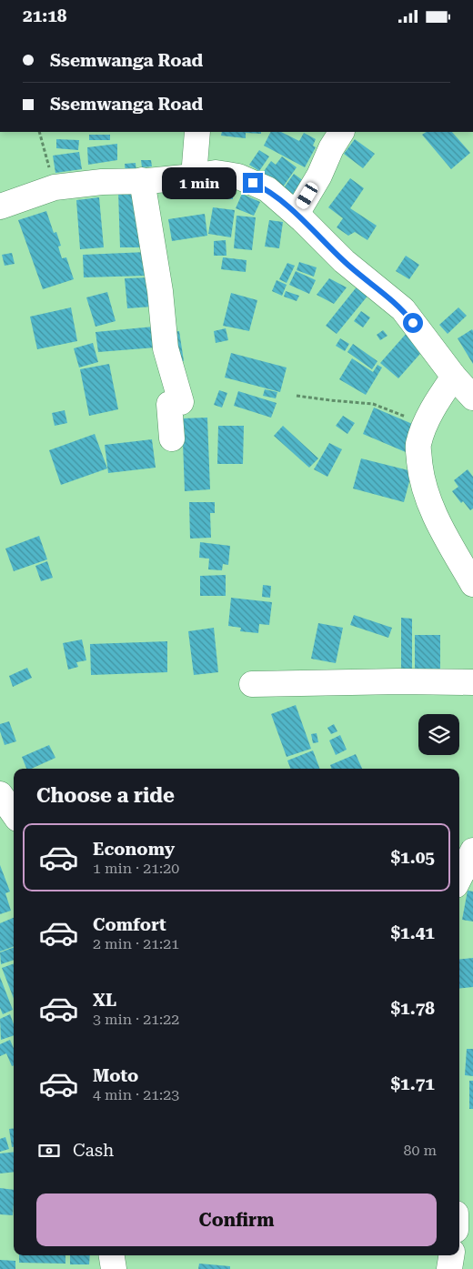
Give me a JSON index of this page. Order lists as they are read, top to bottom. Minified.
{"page":{"status":"21:18","banner":["Ssemwanga Road","Ssemwanga Road"],"bubble":"1 min","heading":"Choose a ride","list":[{"name":"Economy","note":"1 min · 21:20","value":"$1.05"},{"name":"Comfort","note":"2 min · 21:21","value":"$1.41"},{"name":"XL","note":"3 min · 21:22","value":"$1.78"},{"name":"Moto","note":"4 min · 21:23","value":"$1.71"}],"pay":["Cash","80 m"],"buttons":"Confirm"}}
